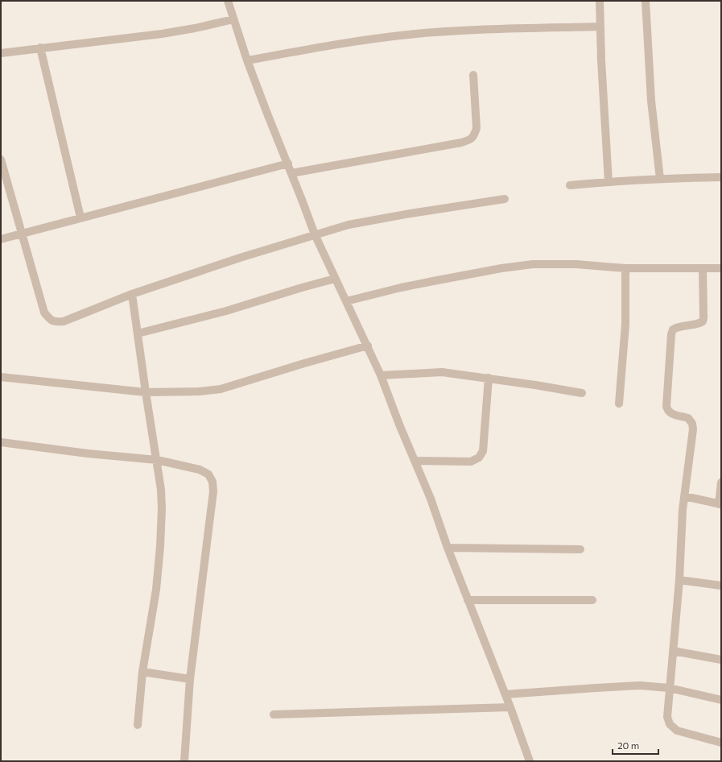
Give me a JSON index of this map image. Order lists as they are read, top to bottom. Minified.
{"scale_bar":"20 m"}
